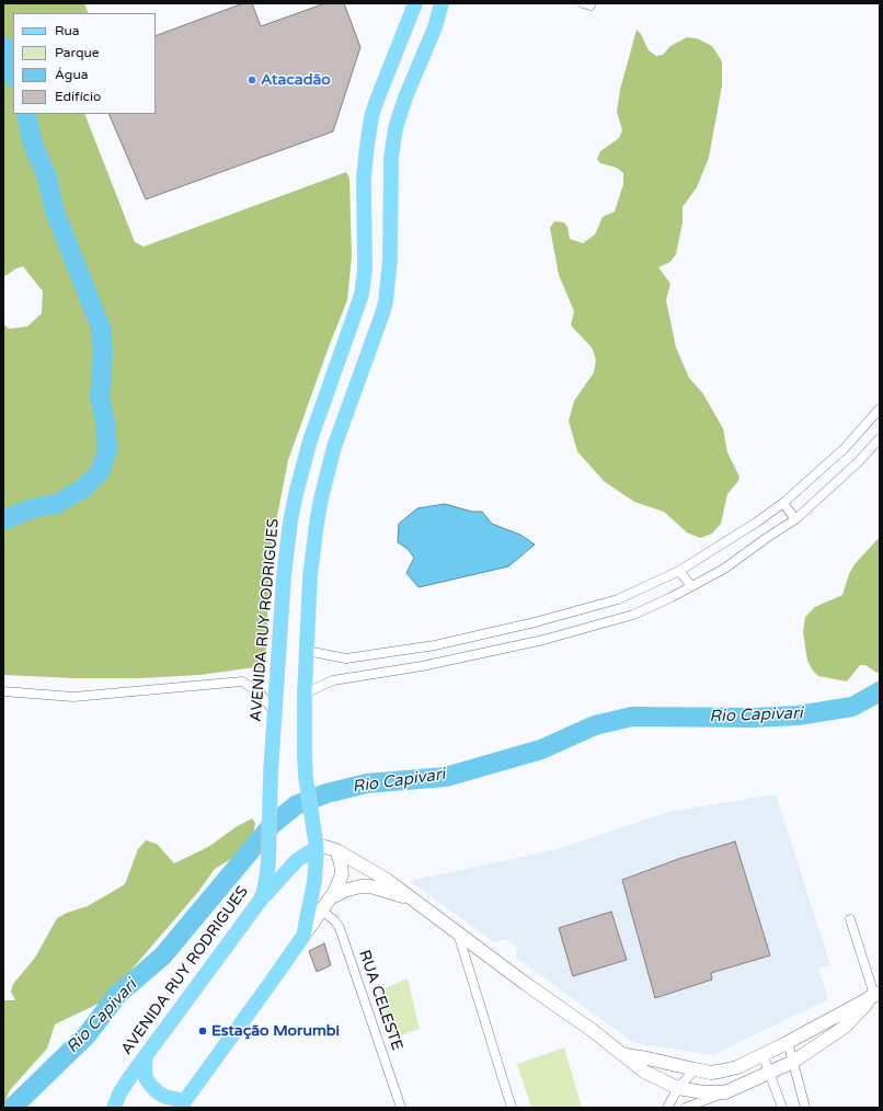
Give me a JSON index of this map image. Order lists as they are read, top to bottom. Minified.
{"streets":{"main road":["AVENIDA RUY RODRIGUES"],"street":["RUA CELESTE"]},"water":["Rio Capivari"],"places":["Atacadão","Estação Morumbi"],"legend":["Rua","Parque","Água","Edifício"]}
